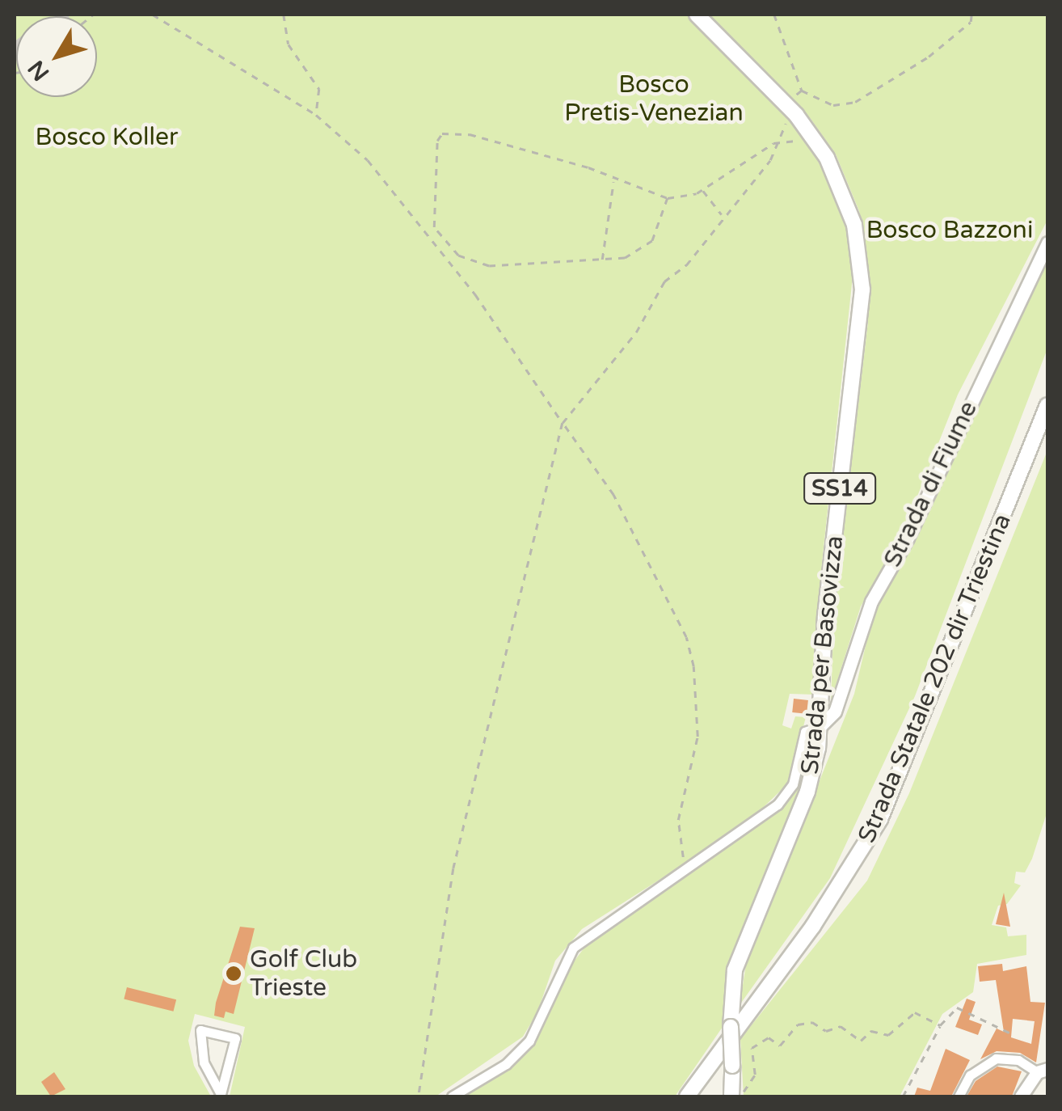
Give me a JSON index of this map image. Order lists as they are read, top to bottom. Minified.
{"streets":{"main road":["SS14","Strada per Basovizza","Strada Statale 202 dir Triestina"],"street":["Strada di Fiume"]},"crossings":[["Strada di Fiume","Strada per Basovizza"]],"parks":["Bosco Pretis-Venezian","Bosco Koller","Bosco Bazzoni"],"places":["Golf Club Trieste"],"north":"bottom left"}
